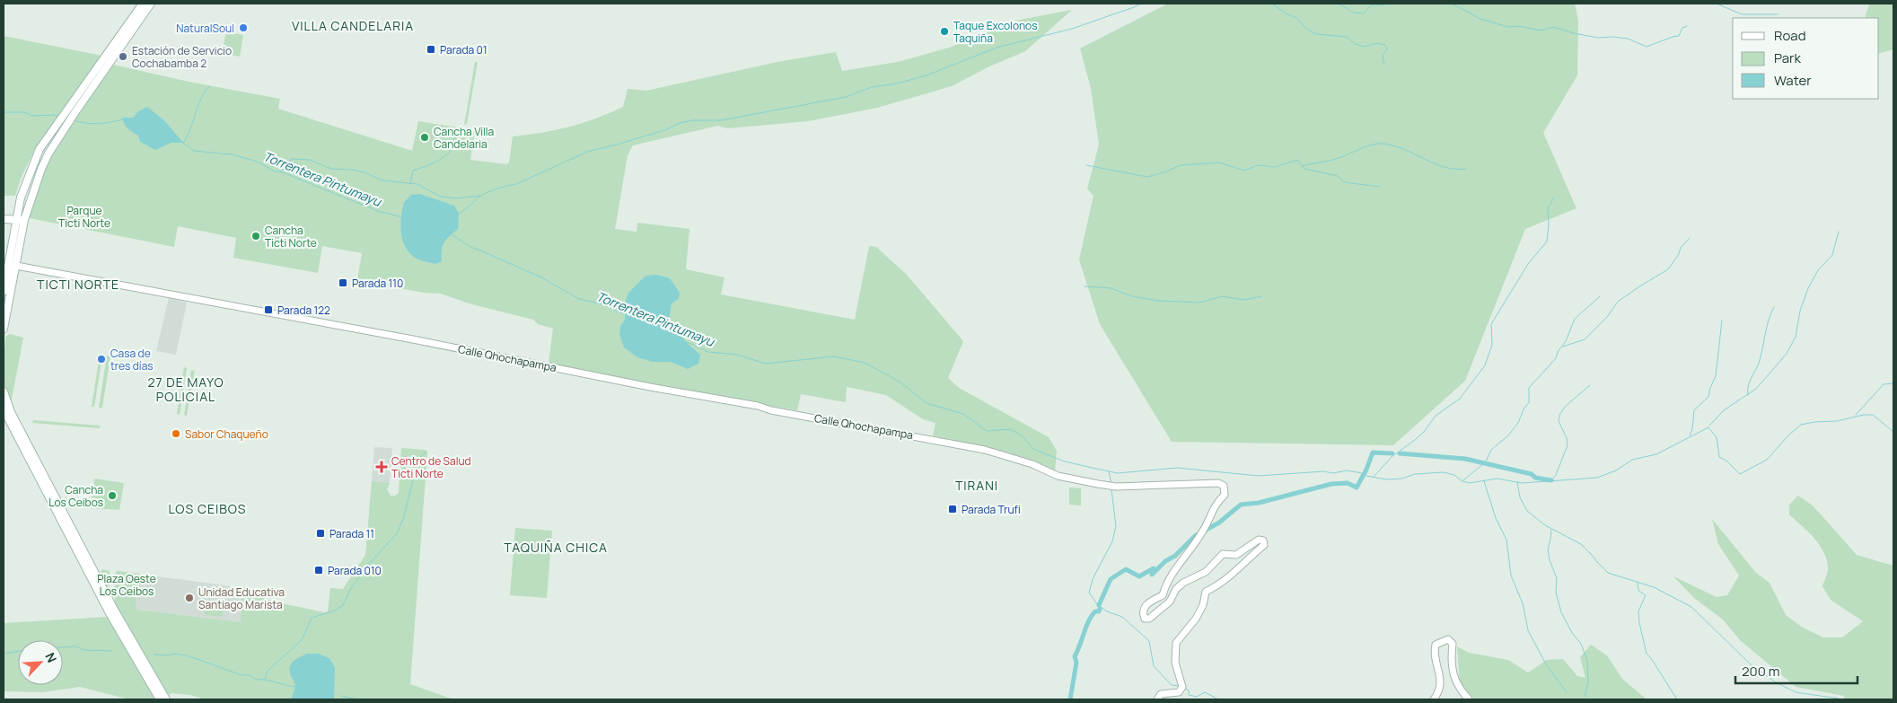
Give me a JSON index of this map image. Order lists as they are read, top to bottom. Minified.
{"streets":{"street":["Calle Qhochapampa"]},"districts":["VILLA CANDELARIA","TICTI NORTE","27 DE MAYO POLICIAL","TIRANI","LOS CEIBOS","TAQUIÑA CHICA"],"water":["Torrentera Pintumayu"],"parks":["Parque Ticti Norte","Plaza Oeste Los Ceibos"],"places":{"other":["NaturalSoul","Taque Excolonos Taquiña","Estación de Servicio Cochabamba 2","Cancha Villa Candelaria","Cancha Ticti Norte","Casa de tres días","Sabor Chaqueño","Cancha Los Ceibos","Unidad Educativa Santiago Marista"],"transit":["Parada 01","Parada 110","Parada 122","Parada Trufi","Parada 11","Parada 010"],"health":["Centro de Salud Ticti Norte"]},"legend":["Road","Park","Water"],"scale_bar":"200 m","north":"top right"}
